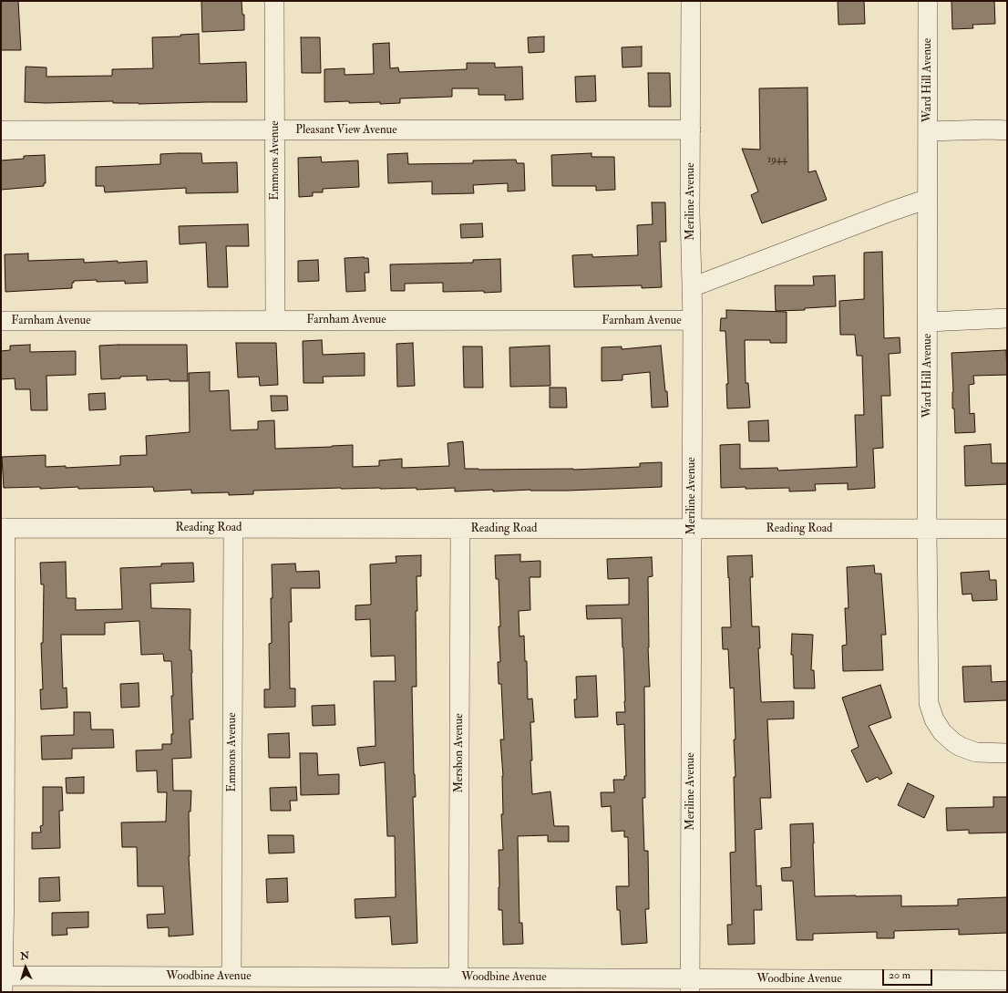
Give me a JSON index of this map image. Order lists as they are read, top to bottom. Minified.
{"streets":{"street":["Ward Hill Avenue","Pleasant View Avenue","Emmons Avenue","Meriline Avenue","Farnham Avenue","Reading Road","Mershon Avenue","Woodbine Avenue"]},"crossings":[["Ward Hill Avenue","Reading Road"],["Pleasant View Avenue","Emmons Avenue"],["Pleasant View Avenue","Meriline Avenue"],["Emmons Avenue","Farnham Avenue"],["Emmons Avenue","Reading Road"],["Emmons Avenue","Woodbine Avenue"],["Meriline Avenue","Farnham Avenue"],["Meriline Avenue","Reading Road"],["Meriline Avenue","Woodbine Avenue"],["Reading Road","Mershon Avenue"],["Mershon Avenue","Woodbine Avenue"]],"house_numbers":["1944"],"scale_bar":"20 m","north":"top"}
